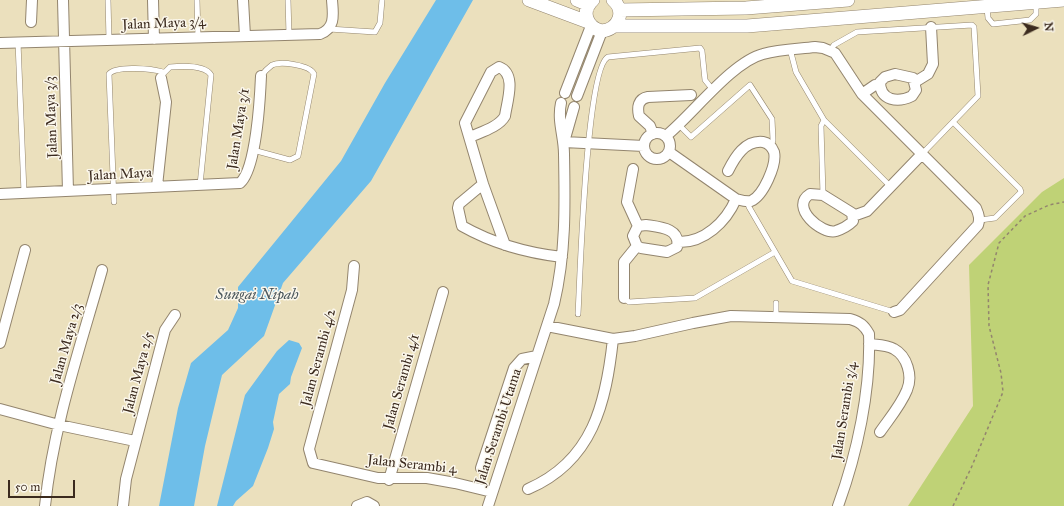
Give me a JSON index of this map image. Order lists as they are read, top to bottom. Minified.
{"streets":{"street":["Jalan Maya 3/4","Jalan Maya 3/3","Jalan Maya 3/1","Jalan Maya","Jalan Maya 2/3","Jalan Serambi 4/2","Jalan Maya 2/5","Jalan Serambi 4/1","Jalan Serambi 3/4","Jalan Serambi Utama","Jalan Serambi 4"]},"crossings":[["Jalan Maya 3/4","Jalan Maya 3/3"],["Jalan Maya 3/3","Jalan Maya"],["Jalan Maya 3/1","Jalan Maya"],["Jalan Serambi 4/2","Jalan Serambi 4"],["Jalan Serambi 4/1","Jalan Serambi 4"],["Jalan Serambi Utama","Jalan Serambi 4"]],"water":["Sungai Nipah"],"scale_bar":"50 m","north":"right"}
